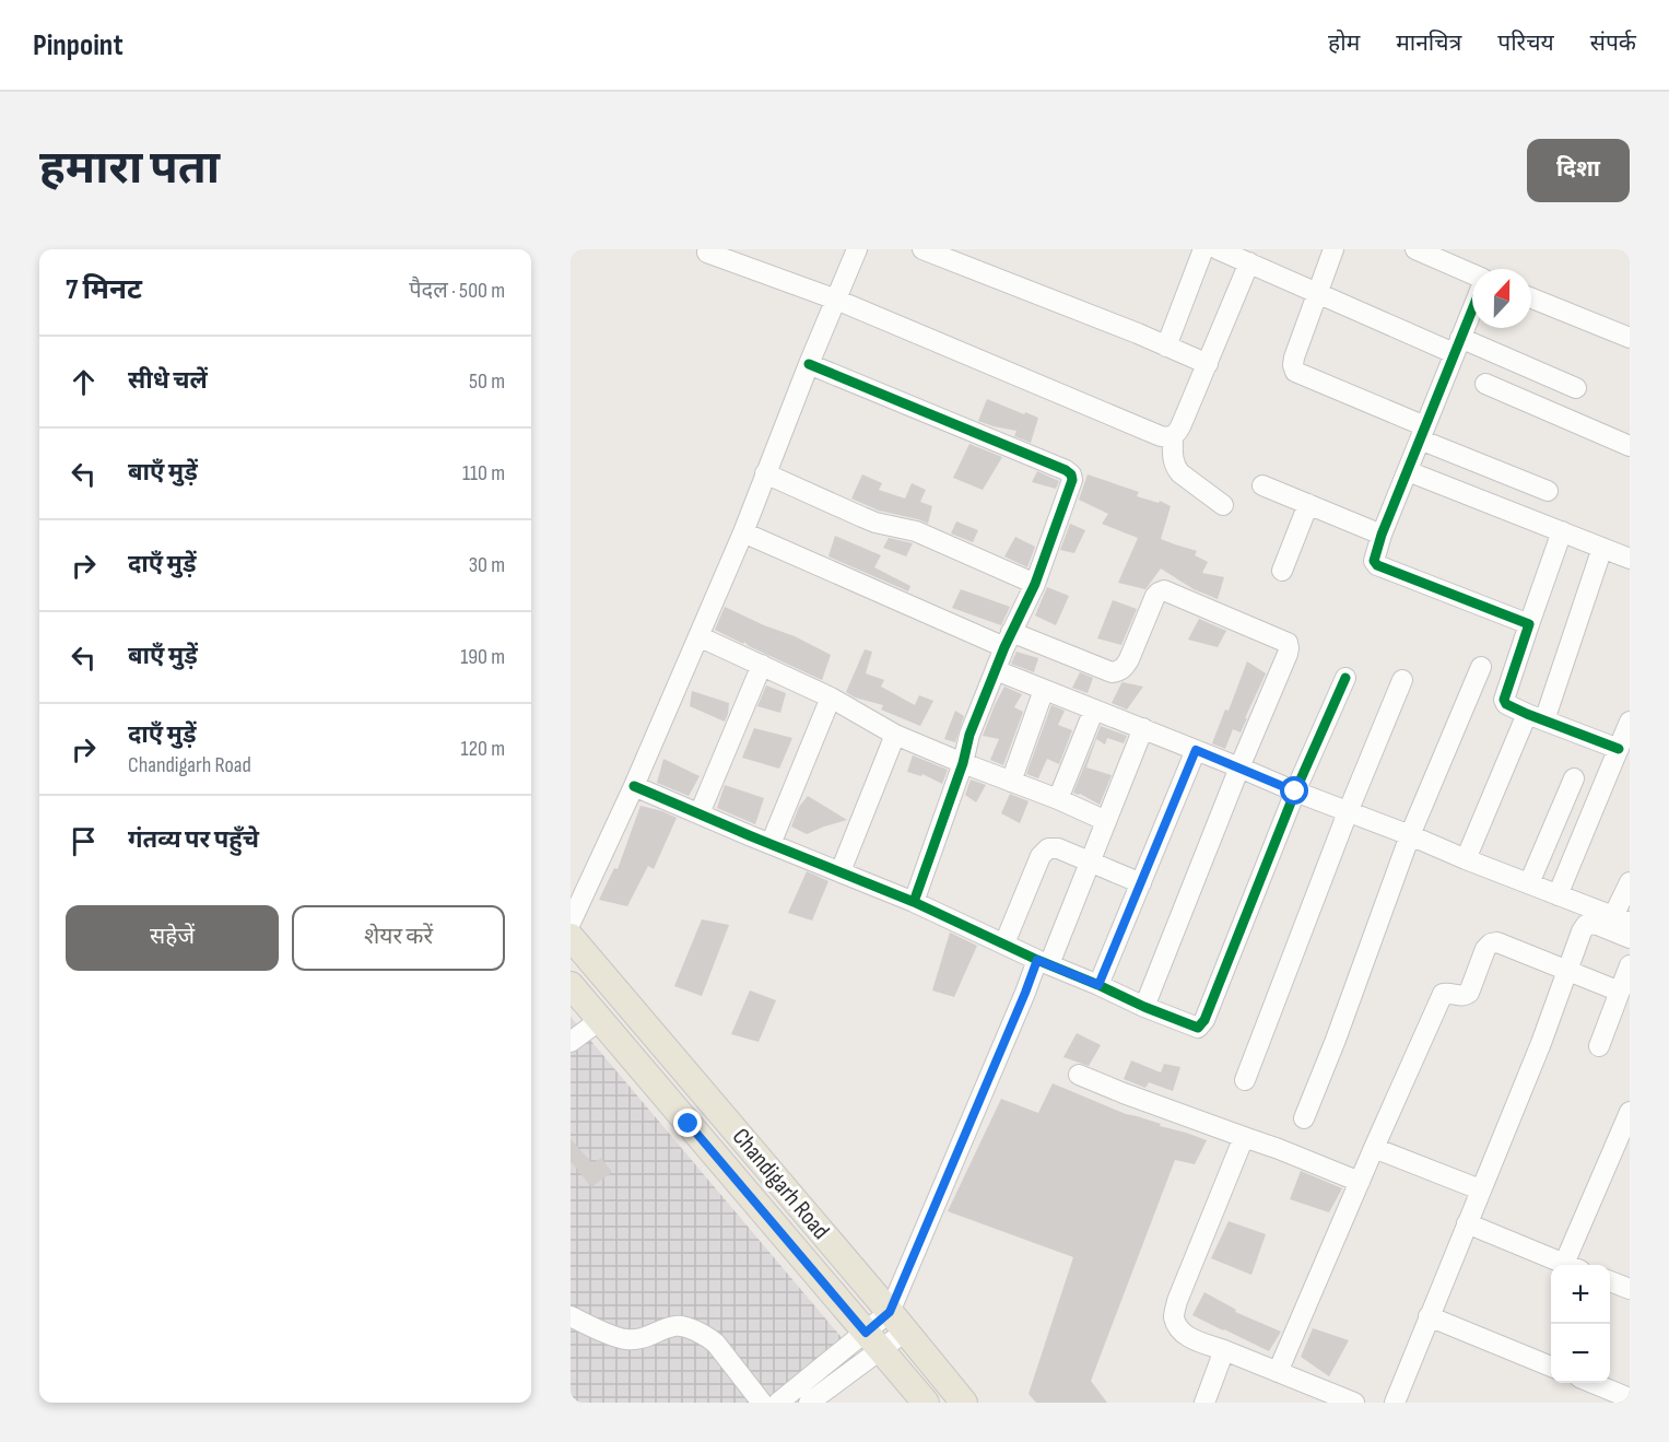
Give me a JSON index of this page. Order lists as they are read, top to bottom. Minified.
{"streets":{"main road":["Chandigarh Road"]},"north":"top","page":{"header":"Pinpoint","nav":["होम","मानचित्र","परिचय","संपर्क"],"buttons":["दिशा",["सहेजें","शेयर करें"]],"title":"हमारा पता","heading":["7 मिनट","पैदल · 500 m"],"list":[["सीधे चलें","50 m"],["बाएँ मुड़ें","110 m"],["दाएँ मुड़ें","30 m"],["बाएँ मुड़ें","190 m"],["दाएँ मुड़ें","Chandigarh Road","120 m"],"गंतव्य पर पहुँचे"],"map_buttons":["+","−"]}}
